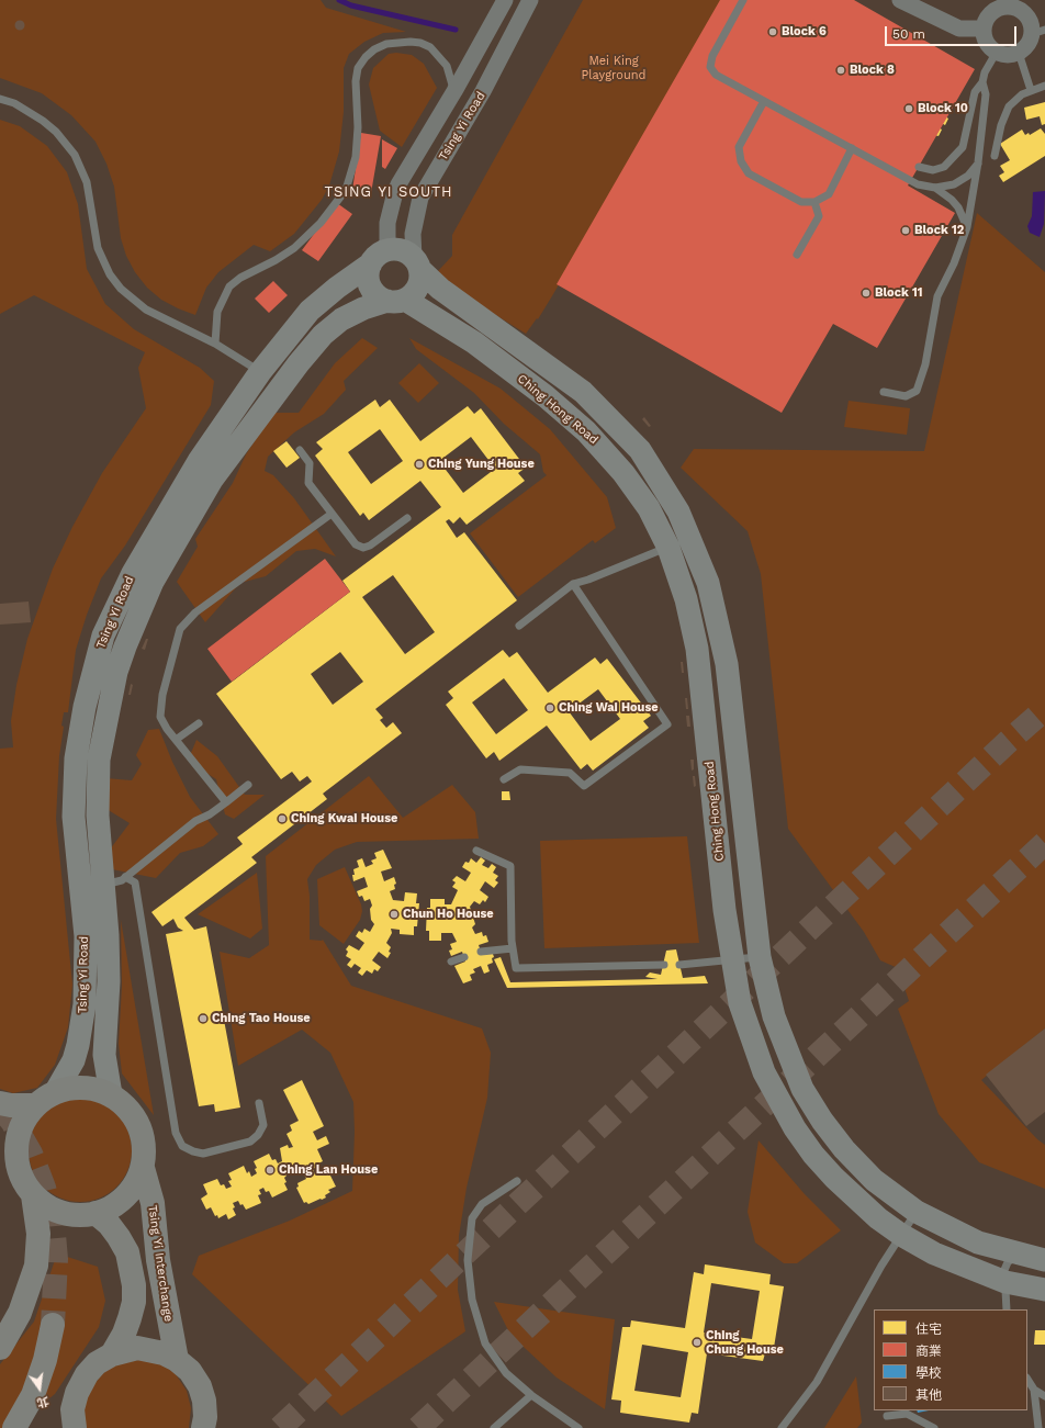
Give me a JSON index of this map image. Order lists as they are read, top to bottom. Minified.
{"streets":{"main road":["Tsing Yi Road","Ching Hong Road","Tsing Yi Interchange"]},"crossings":[["Tsing Yi Road","Ching Hong Road"],["Tsing Yi Road","Tsing Yi Interchange"]],"districts":["TSING YI SOUTH"],"parks":["Mei King Playground"],"places":["Block 6","Block 8","Block 10","Block 12","Block 11","Ching Yung House","Ching Wai House","Ching Kwai House","Chun Ho House","Ching Tao House","Ching Lan House","Ching Chung House"],"legend":["住宅","商業","學校","其他"],"scale_bar":"50 m","north":"bottom"}
